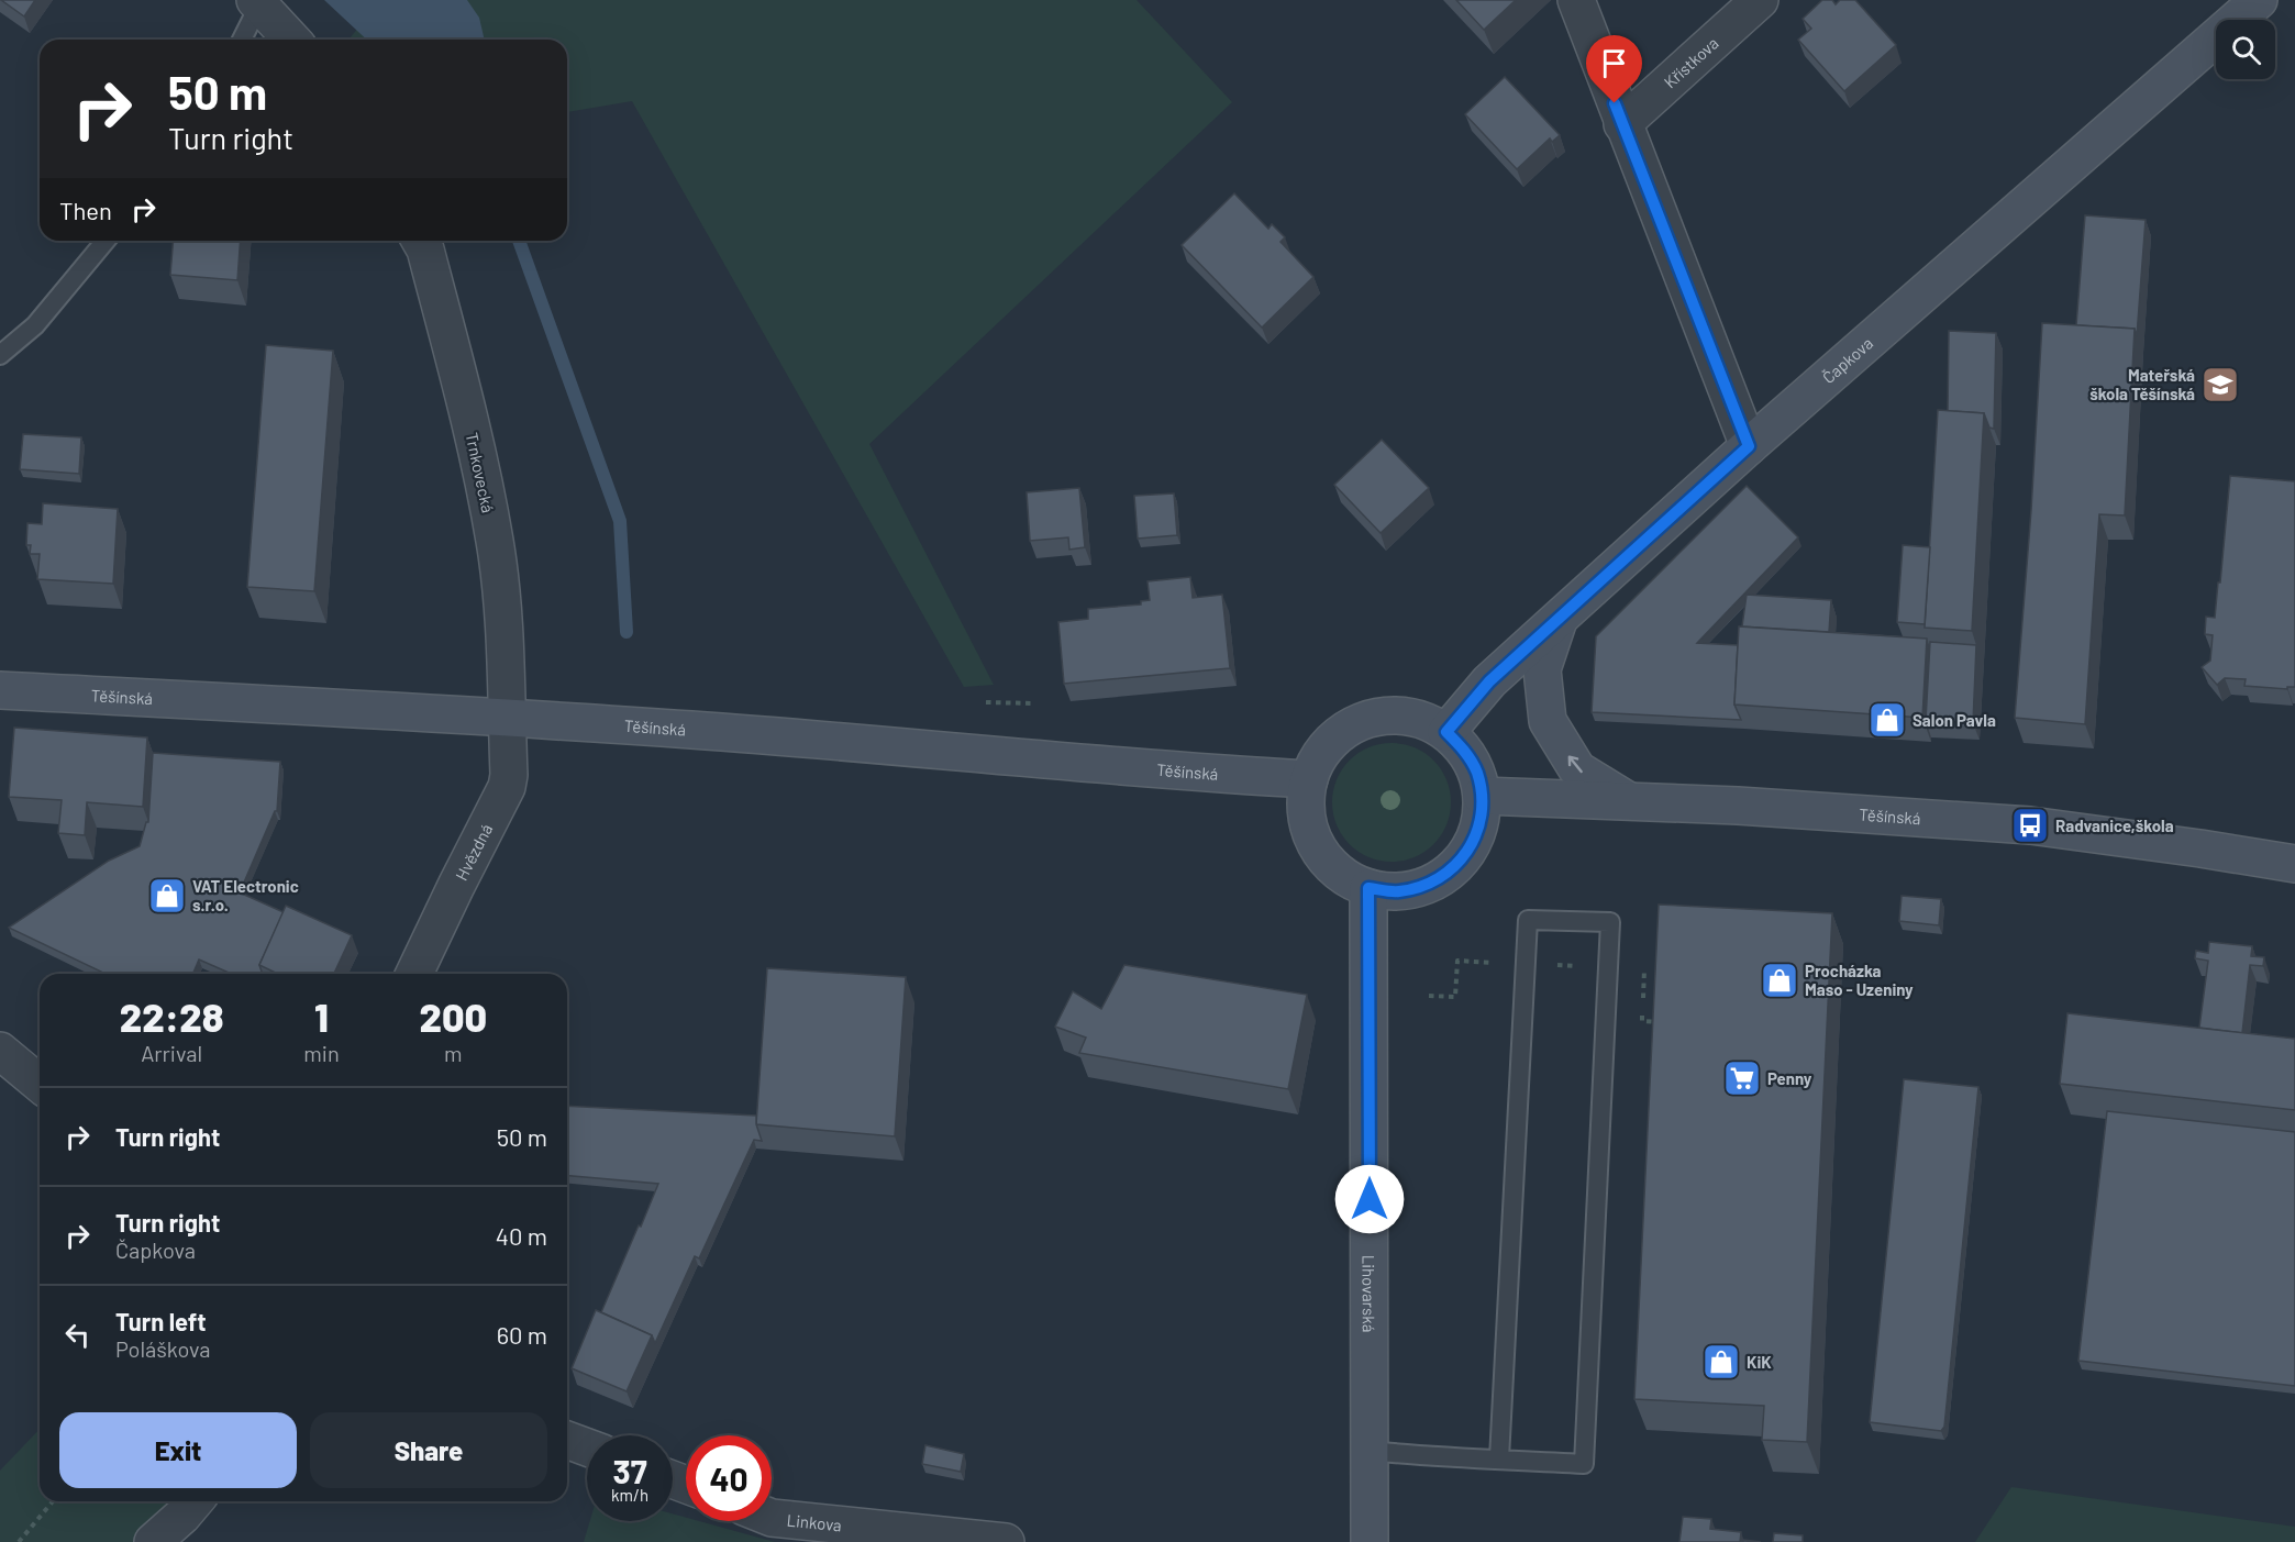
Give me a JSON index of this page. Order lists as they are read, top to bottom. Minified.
{"streets":{"main road":["Čapkova","Těšínská","Lihovarská"],"street":["Křístkova","Trnkovecká","Hvězdná","Linkova"]},"crossings":[["Čapkova","Těšínská"],["Čapkova","Lihovarská"],["Trnkovecká","Těšínská"],["Trnkovecká","Hvězdná"],["Těšínská","Hvězdná"],["Těšínská","Lihovarská"]],"places":{"school or university":["Mateřská škola Těšínská"],"shop":["Salon Pavla","VAT Electronic s.r.o.","Procházka Maso - Uzeniny","KiK"],"bus stop":["Radvanice,škola"],"supermarket":["Penny"]},"page":{"turn":["50 m","Turn right"],"then":"Then","eta":["22:28","Arrival","1","min","200","m"],"list":[{"name":"Turn right","value":"50 m"},{"name":"Turn right","note":"Čapkova","value":"40 m"},{"name":"Turn left","note":"Poláškova","value":"60 m"}],"buttons":["Exit","Share"],"speed":"37 km/h","limit":"40"}}
